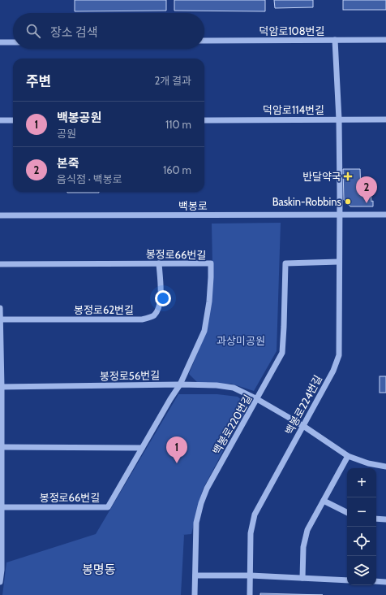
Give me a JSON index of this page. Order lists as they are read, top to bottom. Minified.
{"streets":{"street":["덕암로108번길","덕암로114번길","백봉로","봉정로66번길","봉정로62번길","봉정로56번길","백봉로224번길","백봉로220번길"]},"crossings":[["덕암로108번길","백봉로224번길"],["덕암로114번길","백봉로224번길"],["백봉로","백봉로224번길"],["봉정로66번길","봉정로62번길"],["봉정로66번길","봉정로56번길"],["봉정로56번길","백봉로224번길"],["봉정로56번길","백봉로220번길"],["백봉로224번길","백봉로220번길"]],"districts":["봉명동"],"parks":["과상미공원"],"places":{"health":["반달약국"],"other":["Baskin-Robbins"]},"page":{"search":"장소 검색","heading":["주변","2개 결과"],"list":[{"mark":"1","name":"백봉공원","note":"공원","value":"110 m"},{"mark":"2","name":"본죽","note":"음식점 · 백봉로","value":"160 m"}],"pins":["2","1"],"map_buttons":["+","−"]}}
